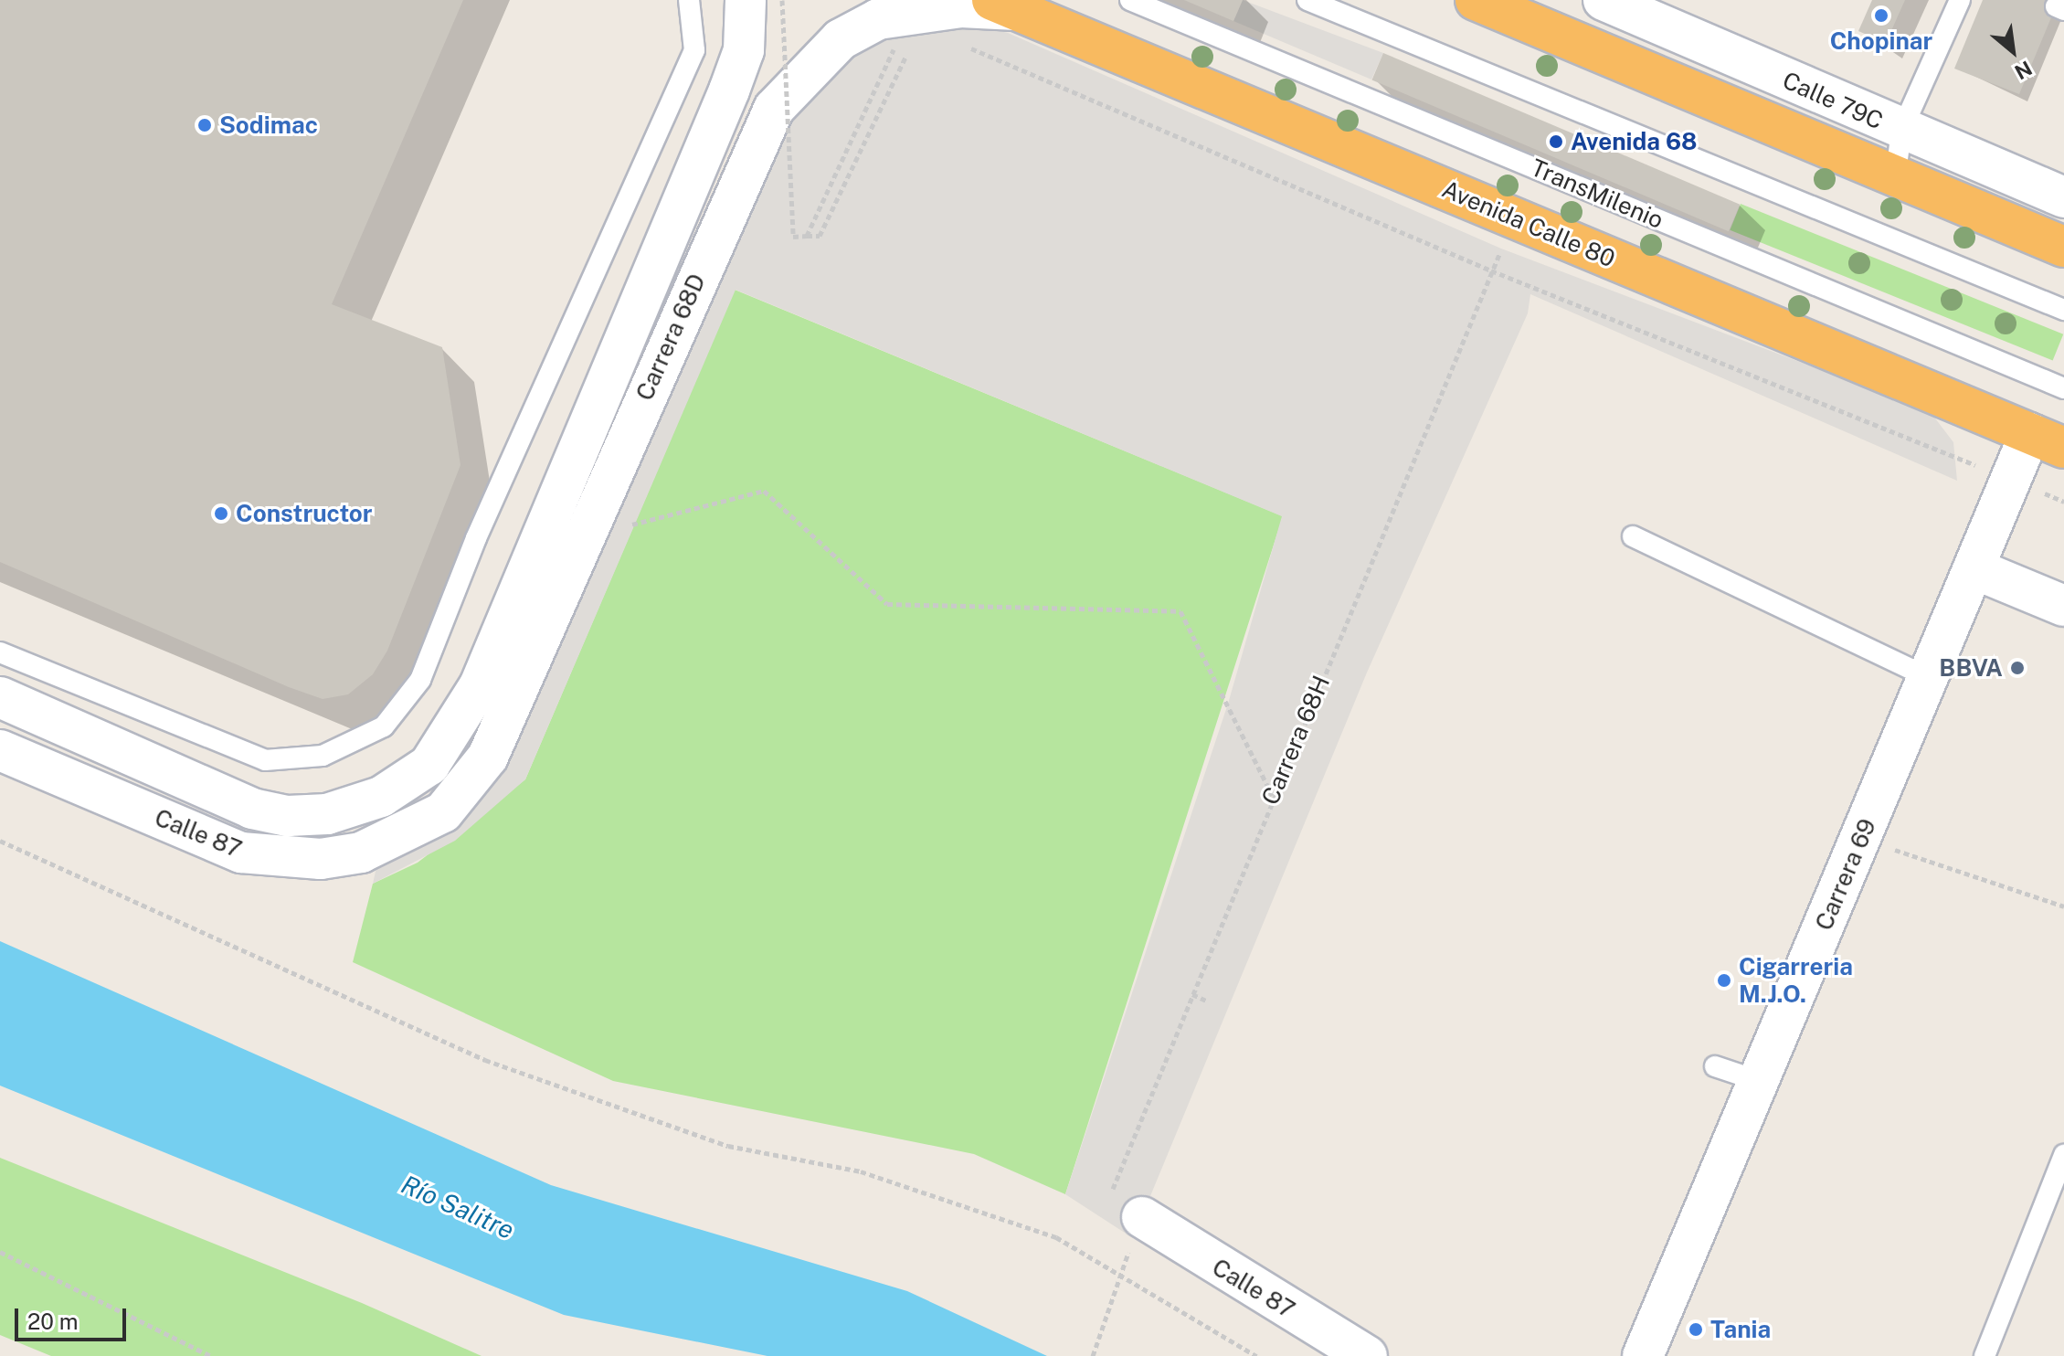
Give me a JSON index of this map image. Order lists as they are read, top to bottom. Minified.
{"streets":{"highway":["Avenida Calle 80"],"street":["Calle 79C","Carrera 68D","Calle 87","Carrera 69"],"lane":["TransMilenio"],"path":["Carrera 68H"]},"crossings":[["Avenida Calle 80","Carrera 68D"],["Avenida Calle 80","Carrera 69"],["Carrera 68D","Calle 87"],["Carrera 68H","Calle 87"]],"water":["Río Salitre"],"places":["Chopinar","Sodimac","Avenida 68","Constructor","BBVA","Cigarreria M.J.O.","Tania"],"scale_bar":"20 m","north":"bottom right"}
